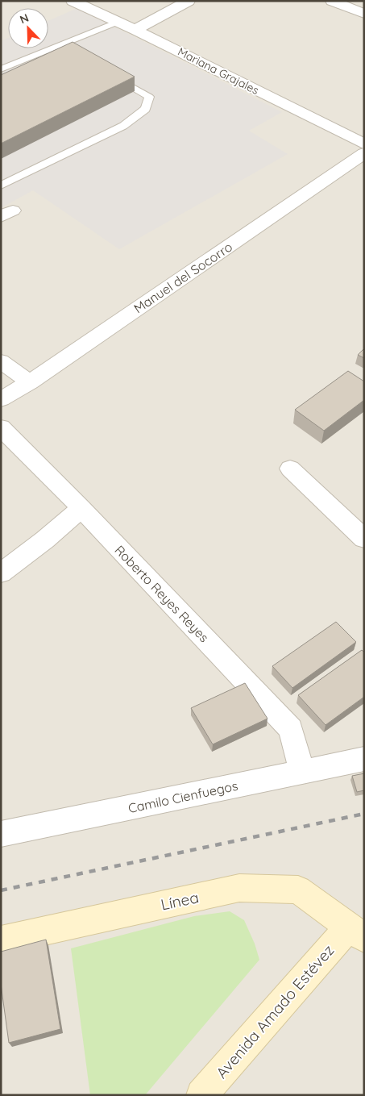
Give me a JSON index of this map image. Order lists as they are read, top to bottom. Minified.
{"streets":{"main road":["Línea","Avenida Amado Estévez"],"street":["Mariana Grajales","Manuel del Socorro","Roberto Reyes Reyes","Camilo Cienfuegos"]},"crossings":[["Roberto Reyes Reyes","Camilo Cienfuegos"],["Línea","Avenida Amado Estévez"]],"north":"top left"}
